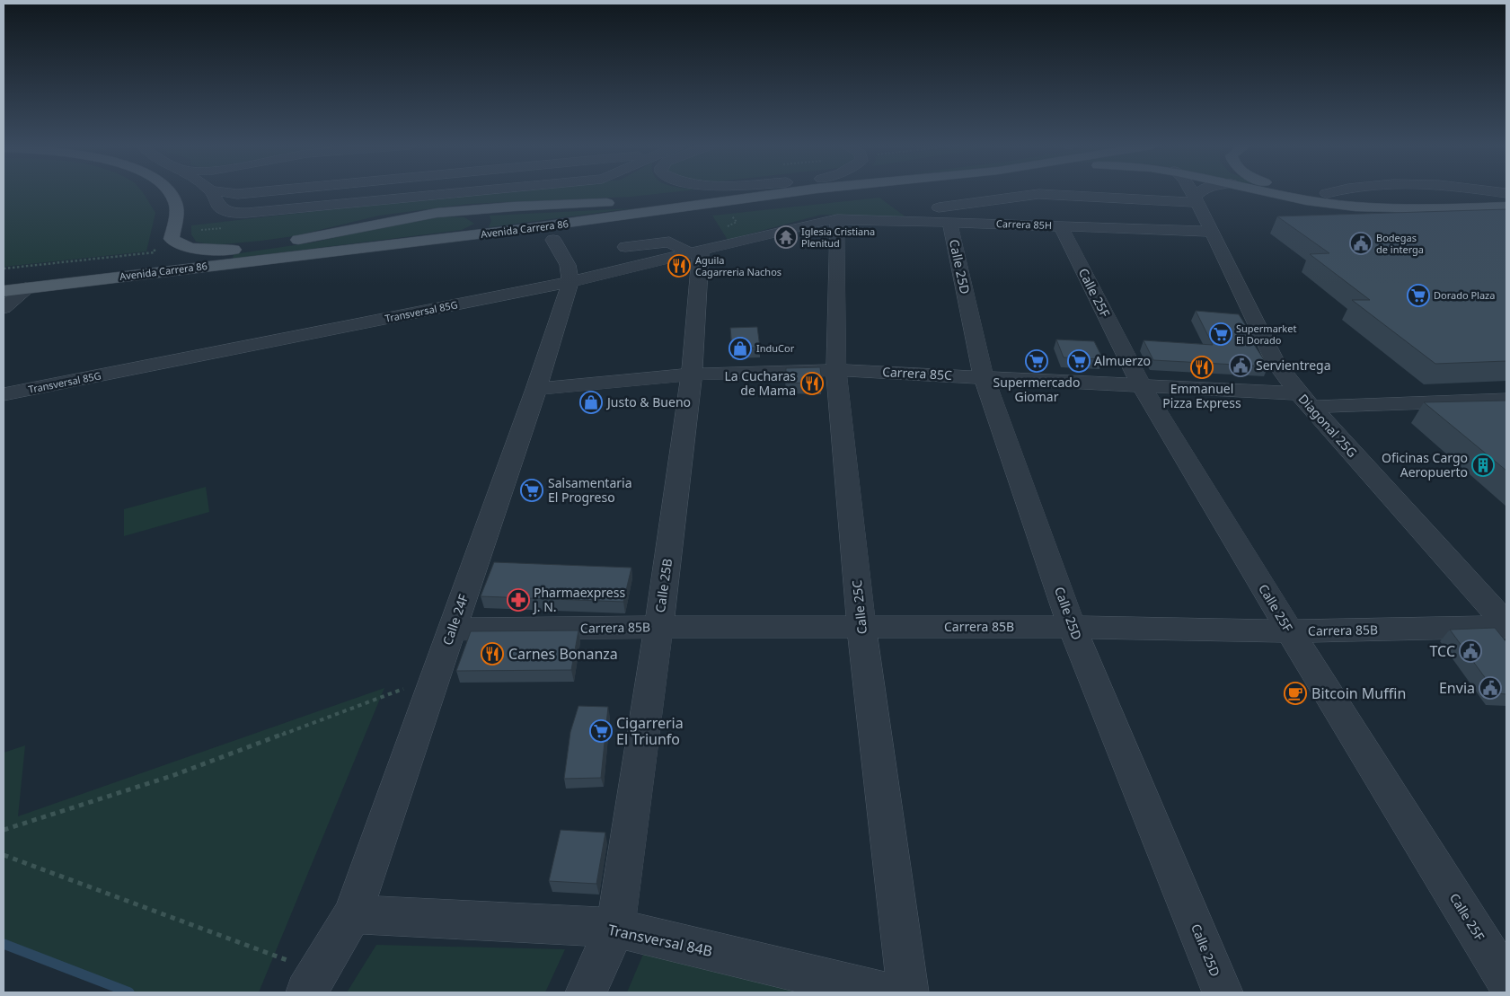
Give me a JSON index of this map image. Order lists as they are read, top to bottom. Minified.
{"streets":{"main road":["Avenida Carrera 86"],"street":["Carrera 85H","Calle 25D","Calle 25F","Transversal 85G","Carrera 85C","Diagonal 25G","Calle 25B","Calle 25C","Calle 24F","Carrera 85B","Transversal 84B"]},"crossings":[["Carrera 85H","Calle 25D"],["Carrera 85H","Calle 25F"],["Carrera 85H","Transversal 85G"],["Carrera 85H","Diagonal 25G"],["Carrera 85H","Calle 25C"],["Calle 25D","Carrera 85C"],["Calle 25D","Carrera 85B"],["Calle 25F","Carrera 85C"],["Calle 25F","Carrera 85B"],["Transversal 85G","Calle 25B"],["Transversal 85G","Calle 25C"],["Transversal 85G","Calle 24F"],["Carrera 85C","Diagonal 25G"],["Carrera 85C","Calle 25B"],["Carrera 85C","Calle 25C"],["Carrera 85C","Calle 24F"],["Diagonal 25G","Carrera 85B"],["Calle 25B","Carrera 85B"],["Calle 25B","Transversal 84B"],["Calle 25C","Carrera 85B"],["Calle 24F","Carrera 85B"],["Calle 24F","Transversal 84B"]],"places":{"temple":["Iglesia Cristiana Plenitud"],"public building":["Bodegas de interga","Servientrega","TCC","Envia"],"restaurant":["Aguila Cagarreria Nachos","Emmanuel Pizza Express","La Cucharas de Mama","Carnes Bonanza"],"supermarket":["Dorado Plaza","Supermarket El Dorado","Supermercado Giomar","Almuerzo","Salsamentaria El Progreso","Cigarreria El Triunfo"],"shop":["InduCor","Justo & Bueno"],"building":["Oficinas Cargo Aeropuerto"],"pharmacy":["Pharmaexpress J. N."],"cafe":["Bitcoin Muffin"]}}
